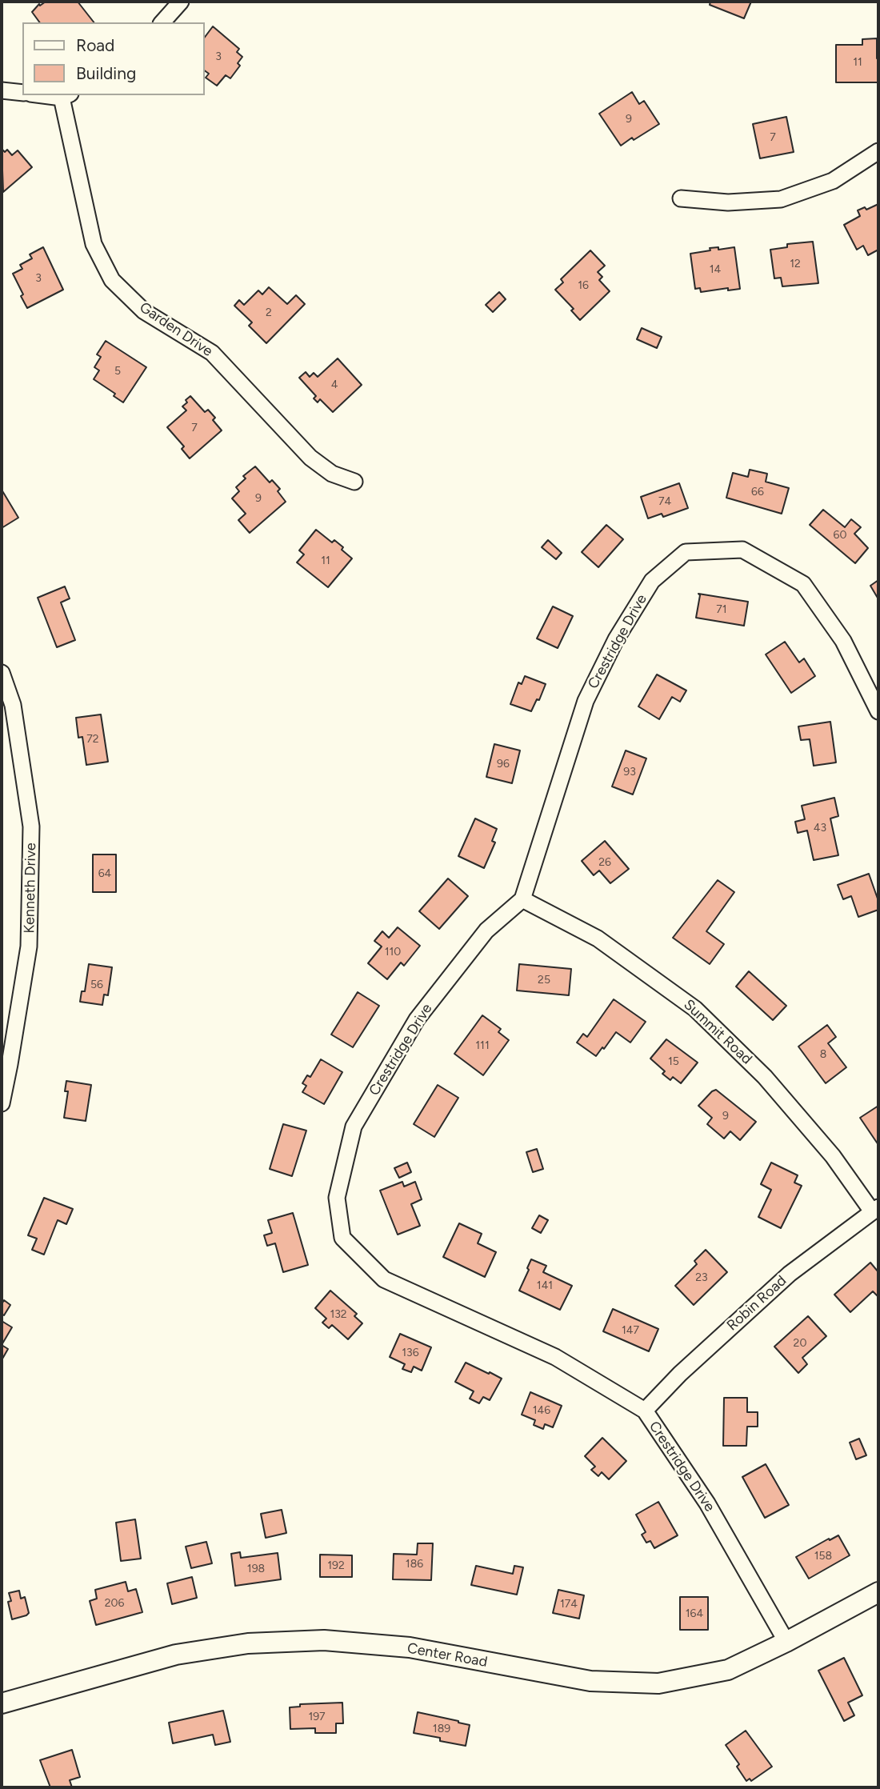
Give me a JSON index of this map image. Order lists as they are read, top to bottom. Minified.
{"streets":{"street":["Garden Drive","Crestridge Drive","Kenneth Drive","Summit Road","Robin Road","Center Road"]},"crossings":[["Crestridge Drive","Summit Road"],["Crestridge Drive","Robin Road"],["Crestridge Drive","Center Road"],["Summit Road","Robin Road"]],"house_numbers":["3","11","9","7","12","14","3","16","2","5","4","7","66","9","74","60","11","71","72","96","93","43","26","64","110","25","56","111","8","15","9","23","141","132","147","20","136","146","158","186","192","198","206","174","164","197","189"],"legend":["Road","Building"]}
